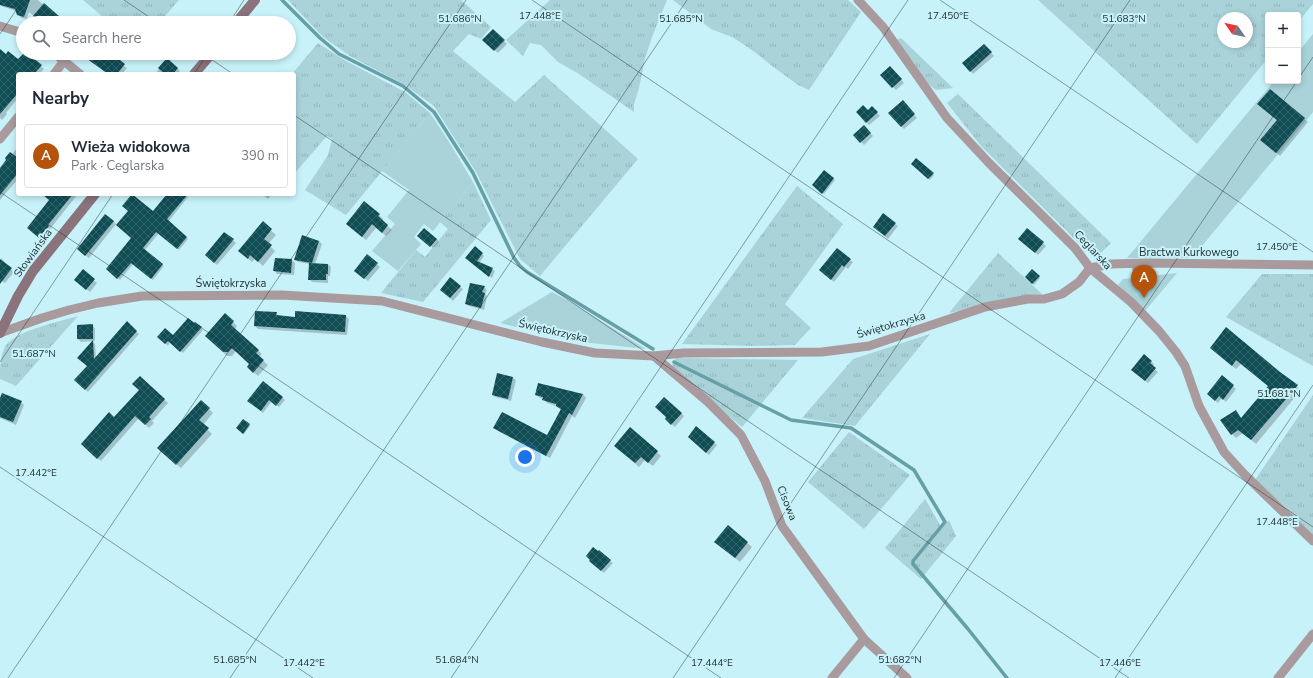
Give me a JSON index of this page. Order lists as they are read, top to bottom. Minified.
{"streets":{"street":["Ceglarska","Bractwa Kurkowego","Słowiańska","Świętokrzyska","Cisowa"]},"crossings":[["Ceglarska","Bractwa Kurkowego"],["Ceglarska","Świętokrzyska"],["Bractwa Kurkowego","Świętokrzyska"],["Słowiańska","Świętokrzyska"],["Świętokrzyska","Cisowa"]],"north":"top left","page":{"map_buttons":["+","−"],"search":"Search here","heading":"Nearby","list":[{"mark":"A","name":"Wieża widokowa","note":"Park · Ceglarska","value":"390 m"}],"pins":"A"},"coordinates":["17.448°E","17.450°E","51.686°N","51.685°N","51.683°N","51.687°N","51.681°N","17.442°E","51.684°N","51.682°N","17.444°E","17.446°E"]}
